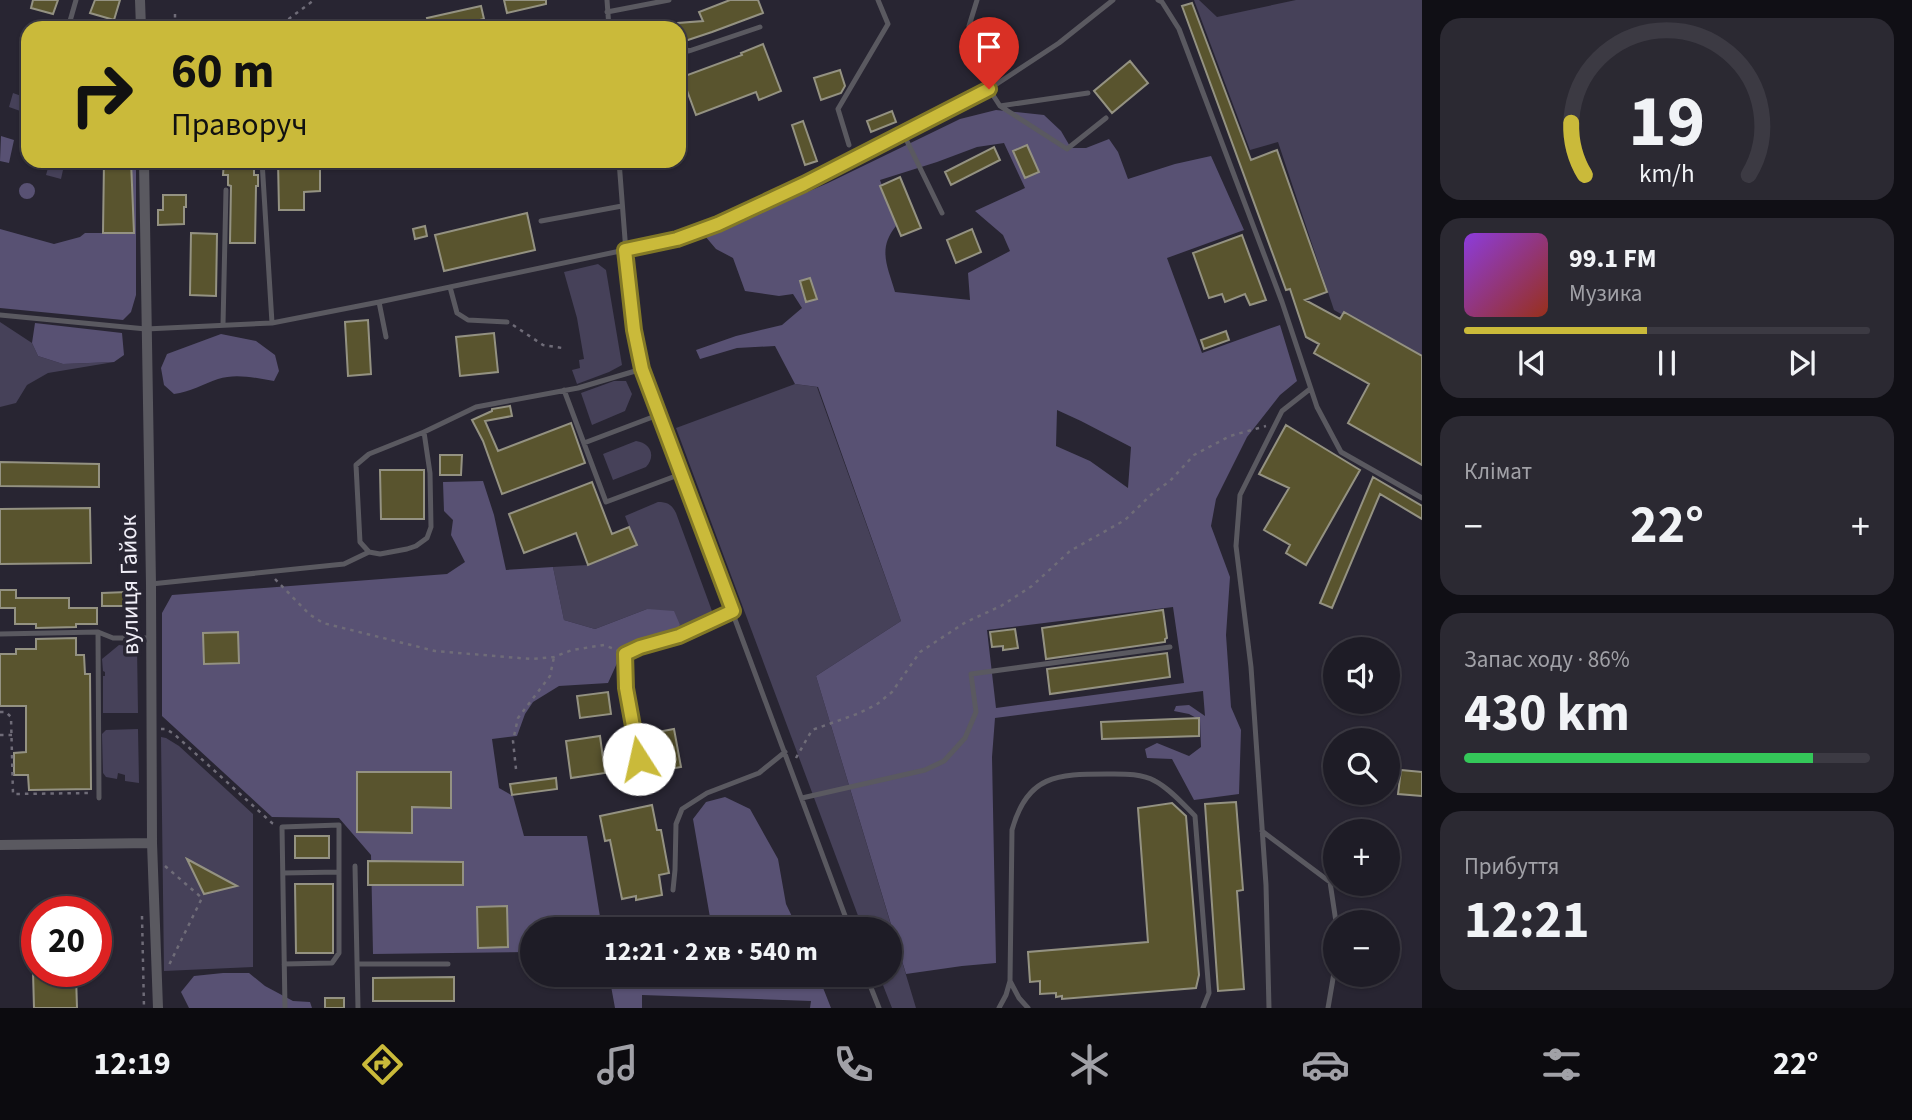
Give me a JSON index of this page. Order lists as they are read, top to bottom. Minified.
{"streets":{"street":["вулиця Гайок"]},"page":{"turn":["60 m","Праворуч"],"song":["99.1 FM","Музика"],"tile":["Клімат",["Запас ходу · 86%","430 km"],["Прибуття","12:21"]],"heat":["−","22°","+"],"map_buttons":["+","−"],"limit":"20","trip":"12:21 · 2 хв · 540 m","tabs":["12:19","22°"],"gauge":["19","km/h"]}}
